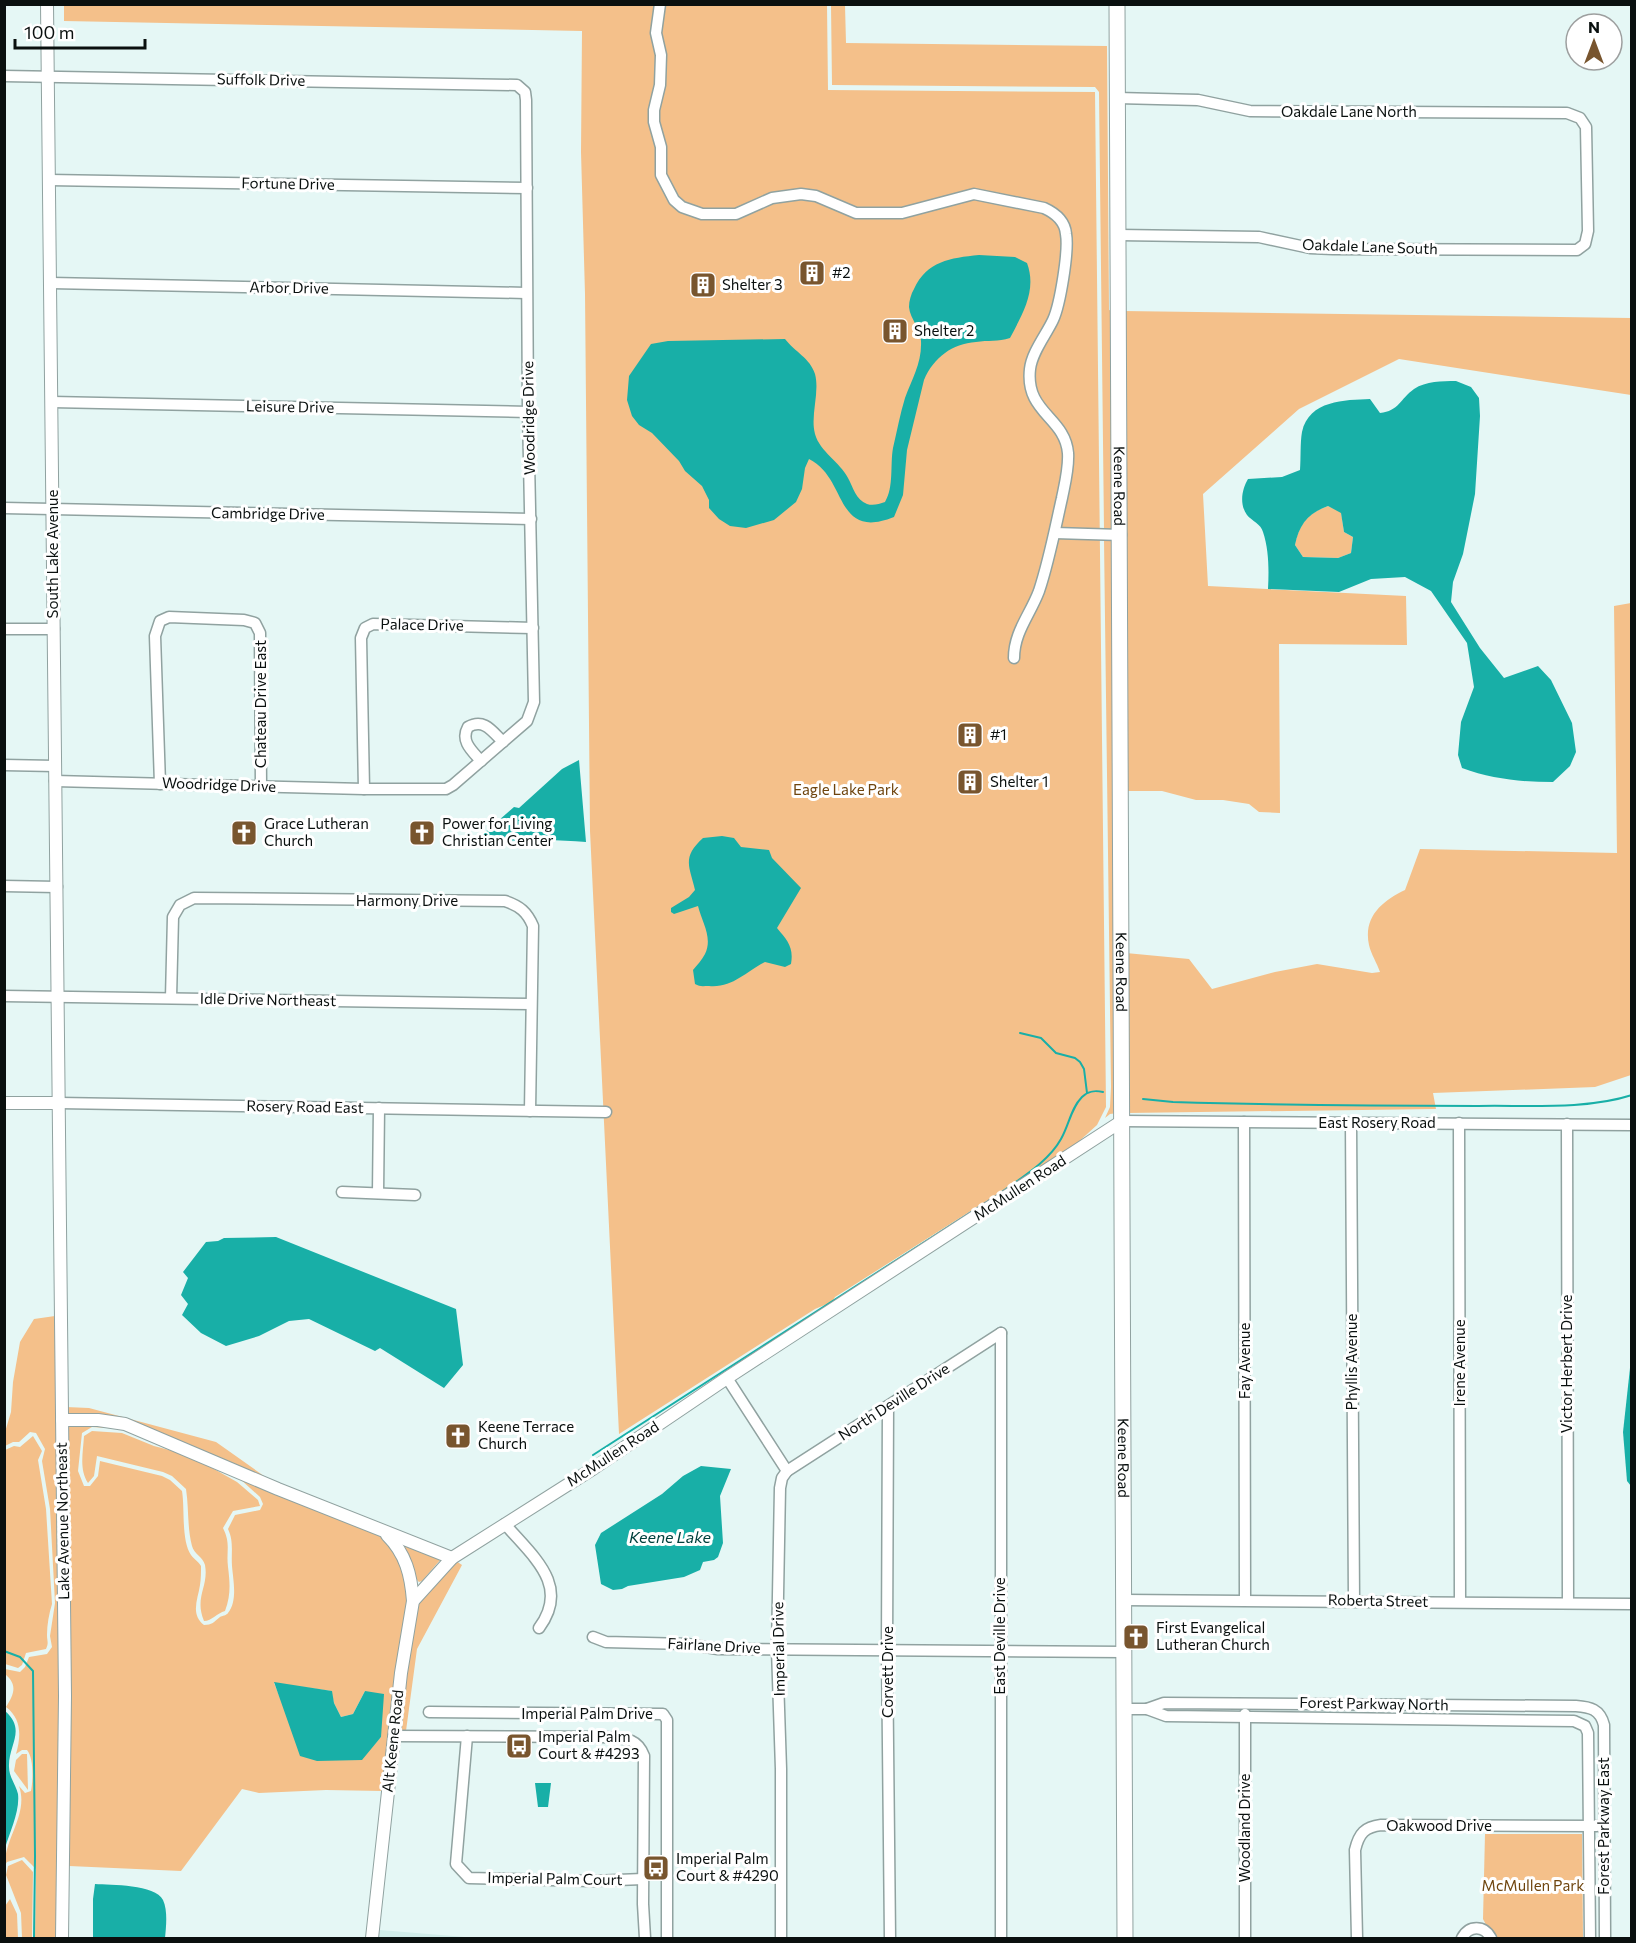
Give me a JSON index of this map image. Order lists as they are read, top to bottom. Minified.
{"streets":{"main road":["Keene Road"],"street":["Suffolk Drive","Oakdale Lane North","Fortune Drive","Oakdale Lane South","Arbor Drive","Leisure Drive","Woodridge Drive","Cambridge Drive","South Lake Avenue","Palace Drive","Chateau Drive East","Harmony Drive","Idle Drive Northeast","Rosery Road East","East Rosery Road","McMullen Road","Fay Avenue","Phyllis Avenue","Irene Avenue","Victor Herbert Drive","North Deville Drive","Lake Avenue Northeast","Roberta Street","East Deville Drive","Fairlane Drive","Imperial Drive","Corvett Drive","Forest Parkway North","Imperial Palm Drive","Alt Keene Road","Oakwood Drive","Forest Parkway East","Woodland Drive","Imperial Palm Court"]},"crossings":[["Suffolk Drive","Woodridge Drive"],["Suffolk Drive","South Lake Avenue"],["Oakdale Lane North","Oakdale Lane South"],["Oakdale Lane North","Keene Road"],["Fortune Drive","Woodridge Drive"],["Fortune Drive","South Lake Avenue"],["Oakdale Lane South","Keene Road"],["Arbor Drive","Woodridge Drive"],["Arbor Drive","South Lake Avenue"],["Leisure Drive","Woodridge Drive"],["Leisure Drive","South Lake Avenue"],["Woodridge Drive","Cambridge Drive"],["Woodridge Drive","South Lake Avenue"],["Woodridge Drive","Palace Drive"],["Woodridge Drive","Chateau Drive East"],["Keene Road","East Rosery Road"],["Keene Road","McMullen Road"],["Keene Road","Roberta Street"],["Keene Road","Fairlane Drive"],["Keene Road","Forest Parkway North"],["Cambridge Drive","South Lake Avenue"],["South Lake Avenue","Idle Drive Northeast"],["South Lake Avenue","Rosery Road East"],["South Lake Avenue","Lake Avenue Northeast"],["Harmony Drive","Idle Drive Northeast"],["Harmony Drive","Rosery Road East"],["Rosery Road East","Lake Avenue Northeast"],["East Rosery Road","McMullen Road"],["East Rosery Road","Fay Avenue"],["East Rosery Road","Phyllis Avenue"],["East Rosery Road","Irene Avenue"],["East Rosery Road","Victor Herbert Drive"],["Fay Avenue","Roberta Street"],["Phyllis Avenue","Roberta Street"],["Irene Avenue","Roberta Street"],["Victor Herbert Drive","Roberta Street"],["North Deville Drive","East Deville Drive"],["North Deville Drive","Imperial Drive"],["North Deville Drive","Corvett Drive"],["East Deville Drive","Fairlane Drive"],["Fairlane Drive","Imperial Drive"],["Fairlane Drive","Corvett Drive"],["Forest Parkway North","Forest Parkway East"],["Forest Parkway North","Woodland Drive"],["Alt Keene Road","Imperial Palm Court"],["Oakwood Drive","Forest Parkway East"]],"water":["Keene Lake"],"parks":["Eagle Lake Park","McMullen Park"],"places":{"building":["#2","Shelter 3","Shelter 2","#1","Shelter 1"],"church":["Grace Lutheran Church","Power for Living Christian Center","Keene Terrace Church","First Evangelical Lutheran Church"],"bus stop":["Imperial Palm Court & #4293","Imperial Palm Court & #4290"]},"scale_bar":"100 m","north":"top"}
